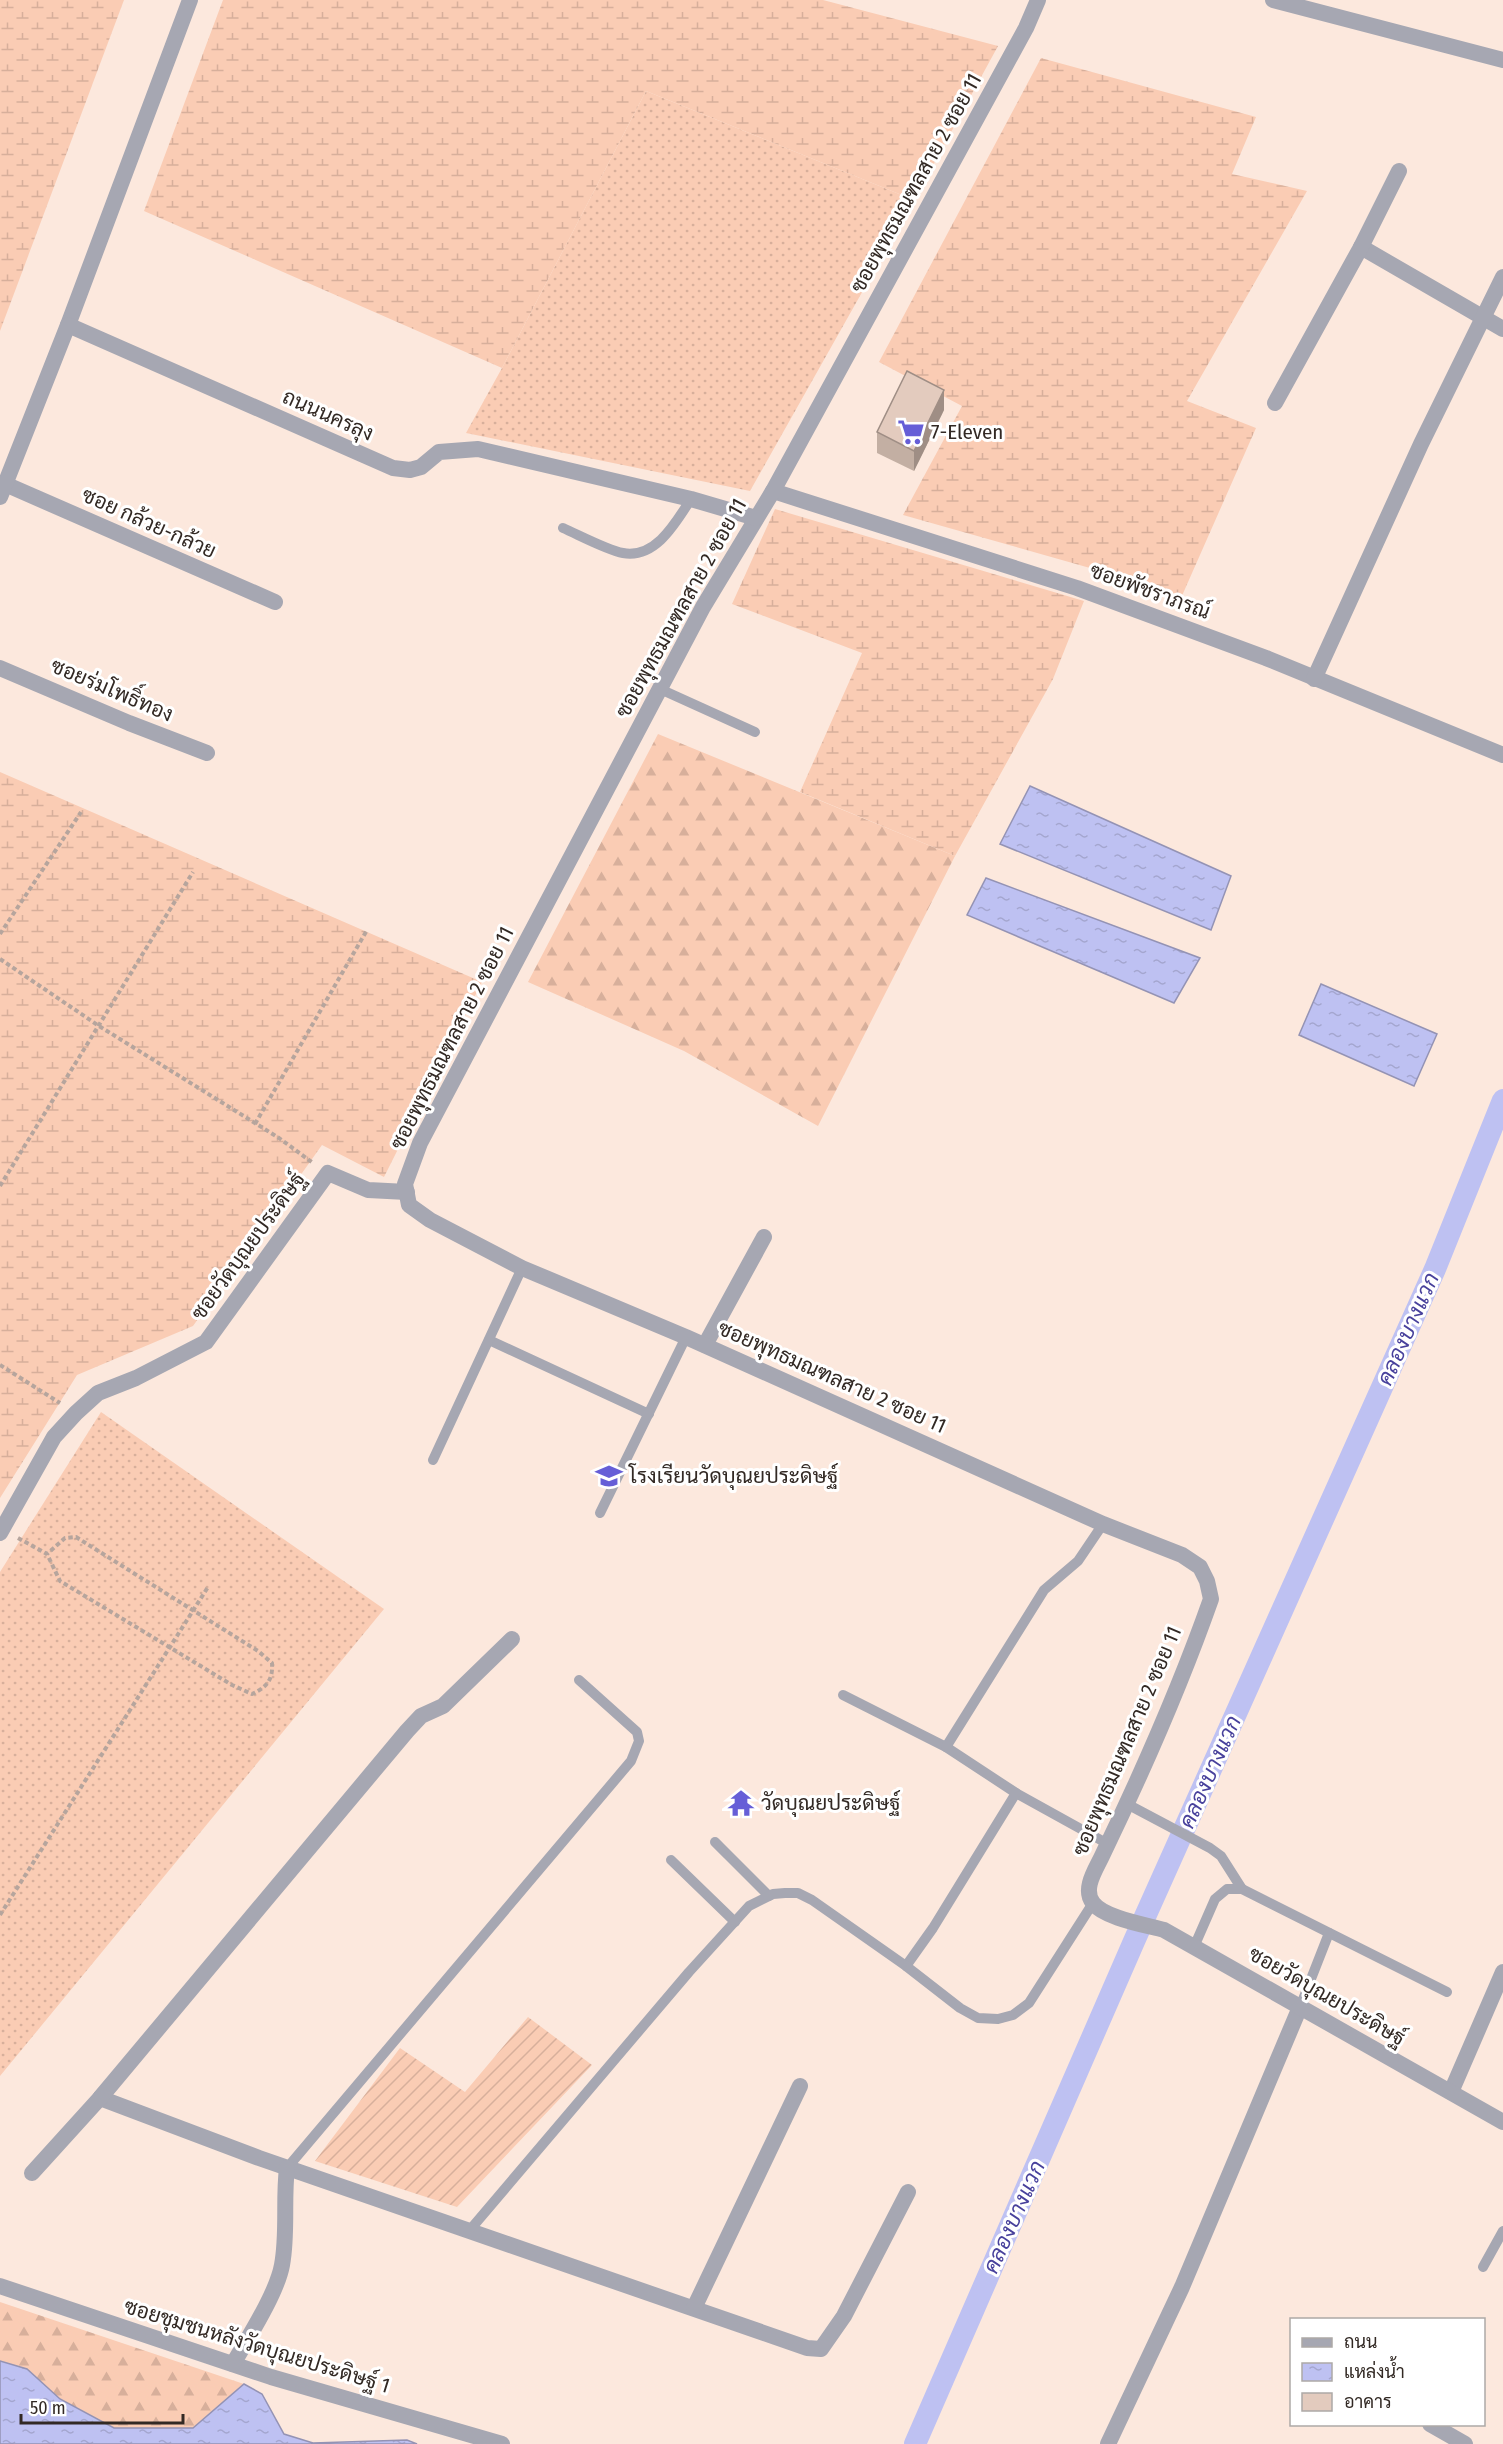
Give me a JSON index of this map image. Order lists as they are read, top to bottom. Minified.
{"streets":{"street":["ซอยพุทธมณฑลสาย 2 ซอย 11","ถนนนครลุง","ซอย กล้วย-กล้วย","ซอยพัชราภรณ์","ซอยร่มโพธิ์ทอง","ซอยวัดบุณยประดิษฐ์","ซอยชุมชนหลังวัดบุณยประดิษฐ์ 1"]},"crossings":[["ซอยพุทธมณฑลสาย 2 ซอย 11","ถนนนครลุง"],["ซอยพุทธมณฑลสาย 2 ซอย 11","ซอยพัชราภรณ์"],["ซอยพุทธมณฑลสาย 2 ซอย 11","ซอยวัดบุณยประดิษฐ์"]],"water":["คลองบางแวก"],"places":{"supermarket":["7-Eleven"],"school or university":["โรงเรียนวัดบุณยประดิษฐ์"],"temple":["วัดบุณยประดิษฐ์"]},"legend":["ถนน","แหล่งน้ำ","อาคาร"],"scale_bar":"50 m"}
